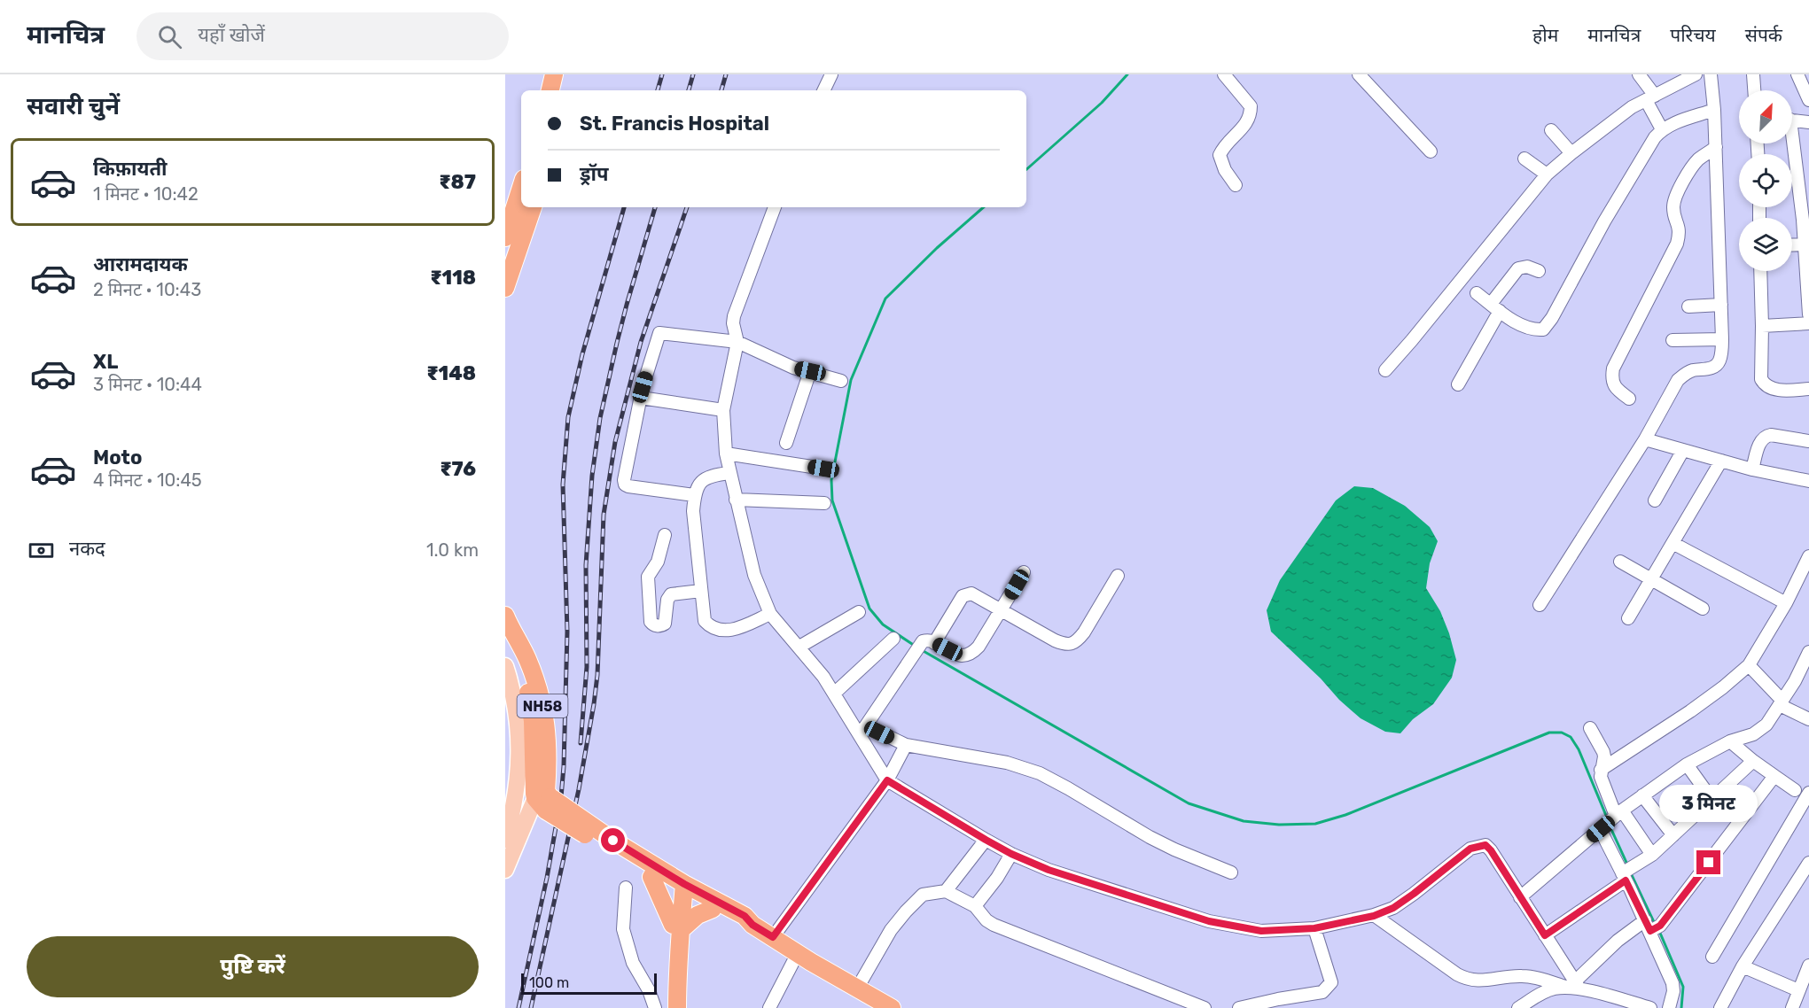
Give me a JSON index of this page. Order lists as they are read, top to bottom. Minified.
{"streets":{"highway":["NH58"]},"scale_bar":"100 m","north":"top right","page":{"header":"मानचित्र","search":"यहाँ खोजें","nav":["होम","मानचित्र","परिचय","संपर्क"],"heading":"सवारी चुनें","banner":["St. Francis Hospital","ड्रॉप"],"list":[{"name":"किफ़ायती","note":"1 मिनट · 10:42","value":"₹87"},{"name":"आरामदायक","note":"2 मिनट · 10:43","value":"₹118"},{"name":"XL","note":"3 मिनट · 10:44","value":"₹148"},{"name":"Moto","note":"4 मिनट · 10:45","value":"₹76"}],"pay":["नकद","1.0 km"],"bubble":"3 मिनट","buttons":"पुष्टि करें","scale":"100 m"}}
